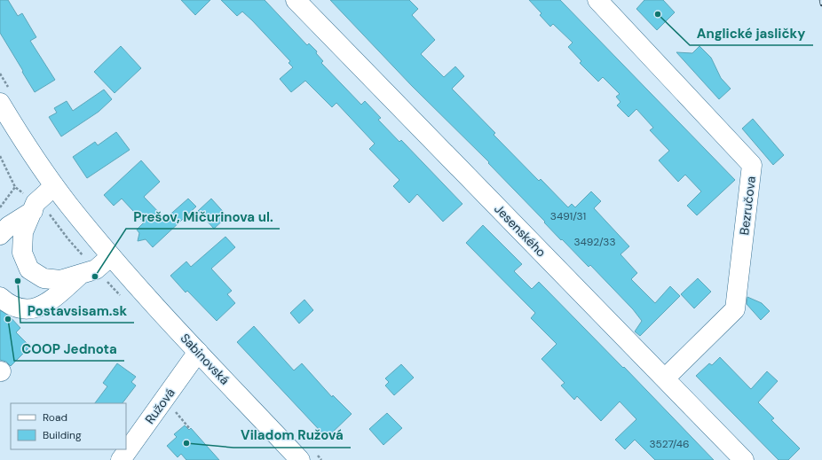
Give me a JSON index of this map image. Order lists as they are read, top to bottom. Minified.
{"streets":{"street":["Bezručova","Jesenského","Sabinovská","Ružová"]},"crossings":[["Bezručova","Jesenského"],["Sabinovská","Ružová"]],"places":["Anglické jasličky","Prešov, Mičurinova ul.","Postavsisam.sk","COOP Jednota","Viladom Ružová"],"house_numbers":["3491/31","3492/33","3527/46"],"legend":["Road","Building"]}
